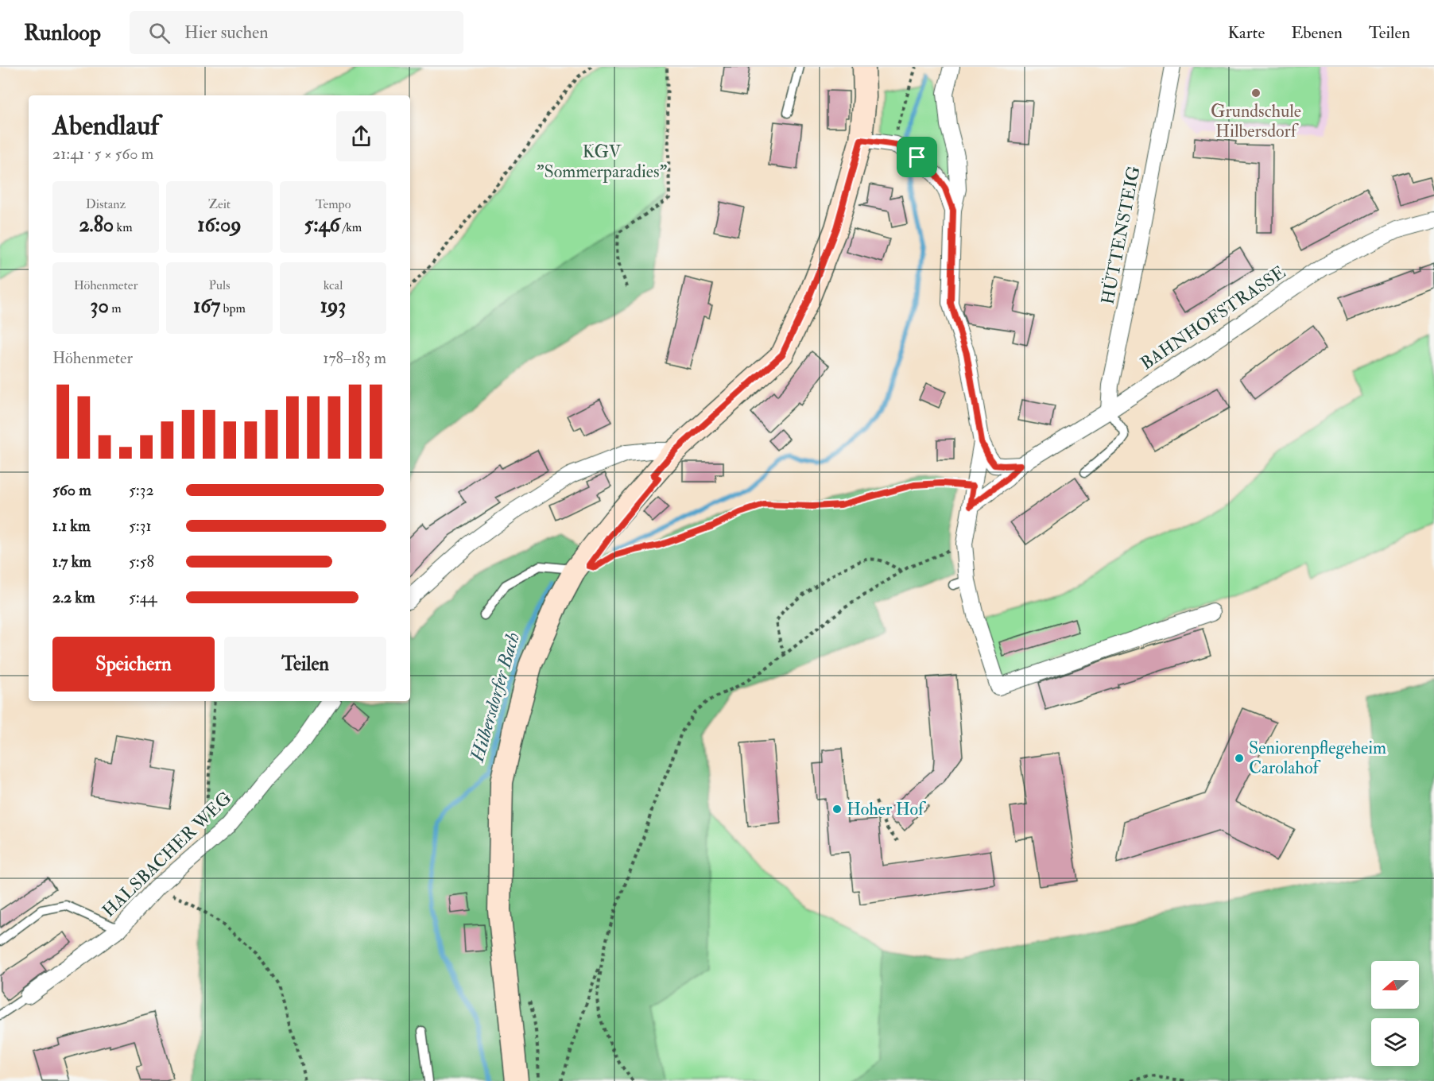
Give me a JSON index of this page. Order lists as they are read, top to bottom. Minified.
{"streets":{"street":["HÜTTENSTEIG","BAHNHOFSTRASSE","HALSBACHER WEG"]},"crossings":[["HÜTTENSTEIG","BAHNHOFSTRASSE"]],"water":["Hilbersdorfer Bach"],"parks":["KGV \"Sommerparadies\""],"places":["Grundschule Hilbersdorf","Seniorenpflegeheim Carolahof","Hoher Hof"],"north":"left","page":{"header":"Runloop","search":"Hier suchen","nav":["Karte","Ebenen","Teilen"],"heading":["Abendlauf","21:41 · 5 × 560 m"],"stats":[["Distanz","2.80 km"],["Zeit","16:09"],["Tempo","5:46 /km"],["Höhenmeter","30 m"],["Puls","167 bpm"],["kcal","193"]],"chart":["Höhenmeter","178–183 m"],"list":[{"name":"560 m","note":"5:32"},{"name":"1.1 km","note":"5:31"},{"name":"1.7 km","note":"5:58"},{"name":"2.2 km","note":"5:44"}],"buttons":["Speichern","Teilen"]}}
